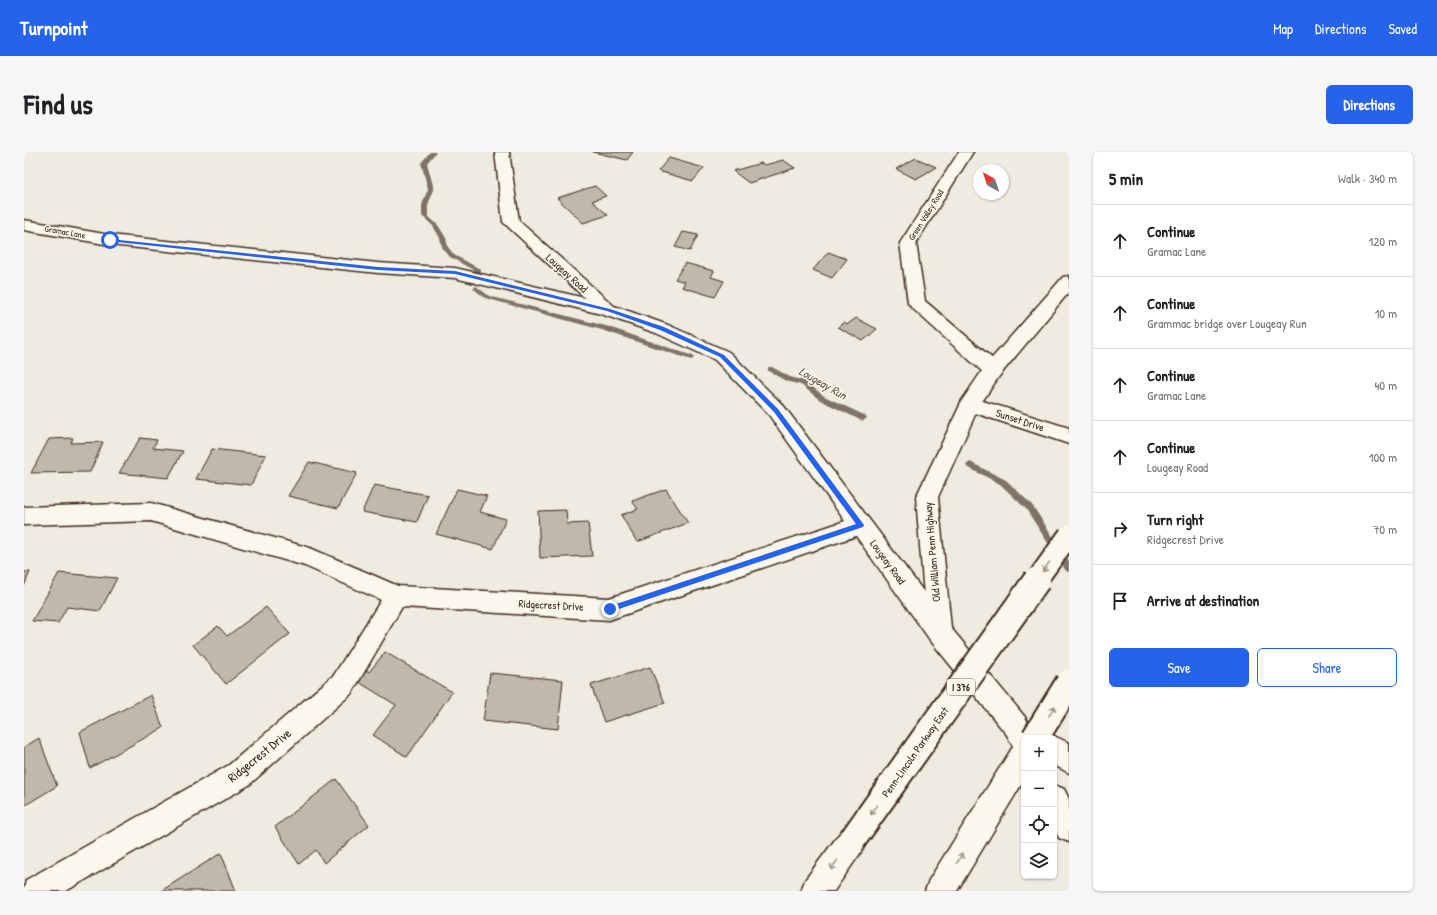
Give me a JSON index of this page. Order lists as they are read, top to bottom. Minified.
{"streets":{"main road":["Green Valley Road","Gramac Lane","Lougeay Road","Sunset Drive","Old William Penn Highway","Ridgecrest Drive","I 376","Penn-Lincoln Parkway East"]},"crossings":[["Green Valley Road","Old William Penn Highway"],["Gramac Lane","Lougeay Road"],["Lougeay Road","Old William Penn Highway"],["Lougeay Road","Ridgecrest Drive"],["Sunset Drive","Old William Penn Highway"]],"water":["Lougeay Run"],"north":"top left","page":{"header":"Turnpoint","nav":["Map","Directions","Saved"],"title":"Find us","buttons":["Directions",["Save","Share"]],"heading":["5 min","Walk · 340 m"],"list":[["Continue","Gramac Lane","120 m"],["Continue","Grammac bridge over Lougeay Run","10 m"],["Continue","Gramac Lane","40 m"],["Continue","Lougeay Road","100 m"],["Turn right","Ridgecrest Drive","70 m"],"Arrive at destination"],"map_buttons":["+","−"]}}
